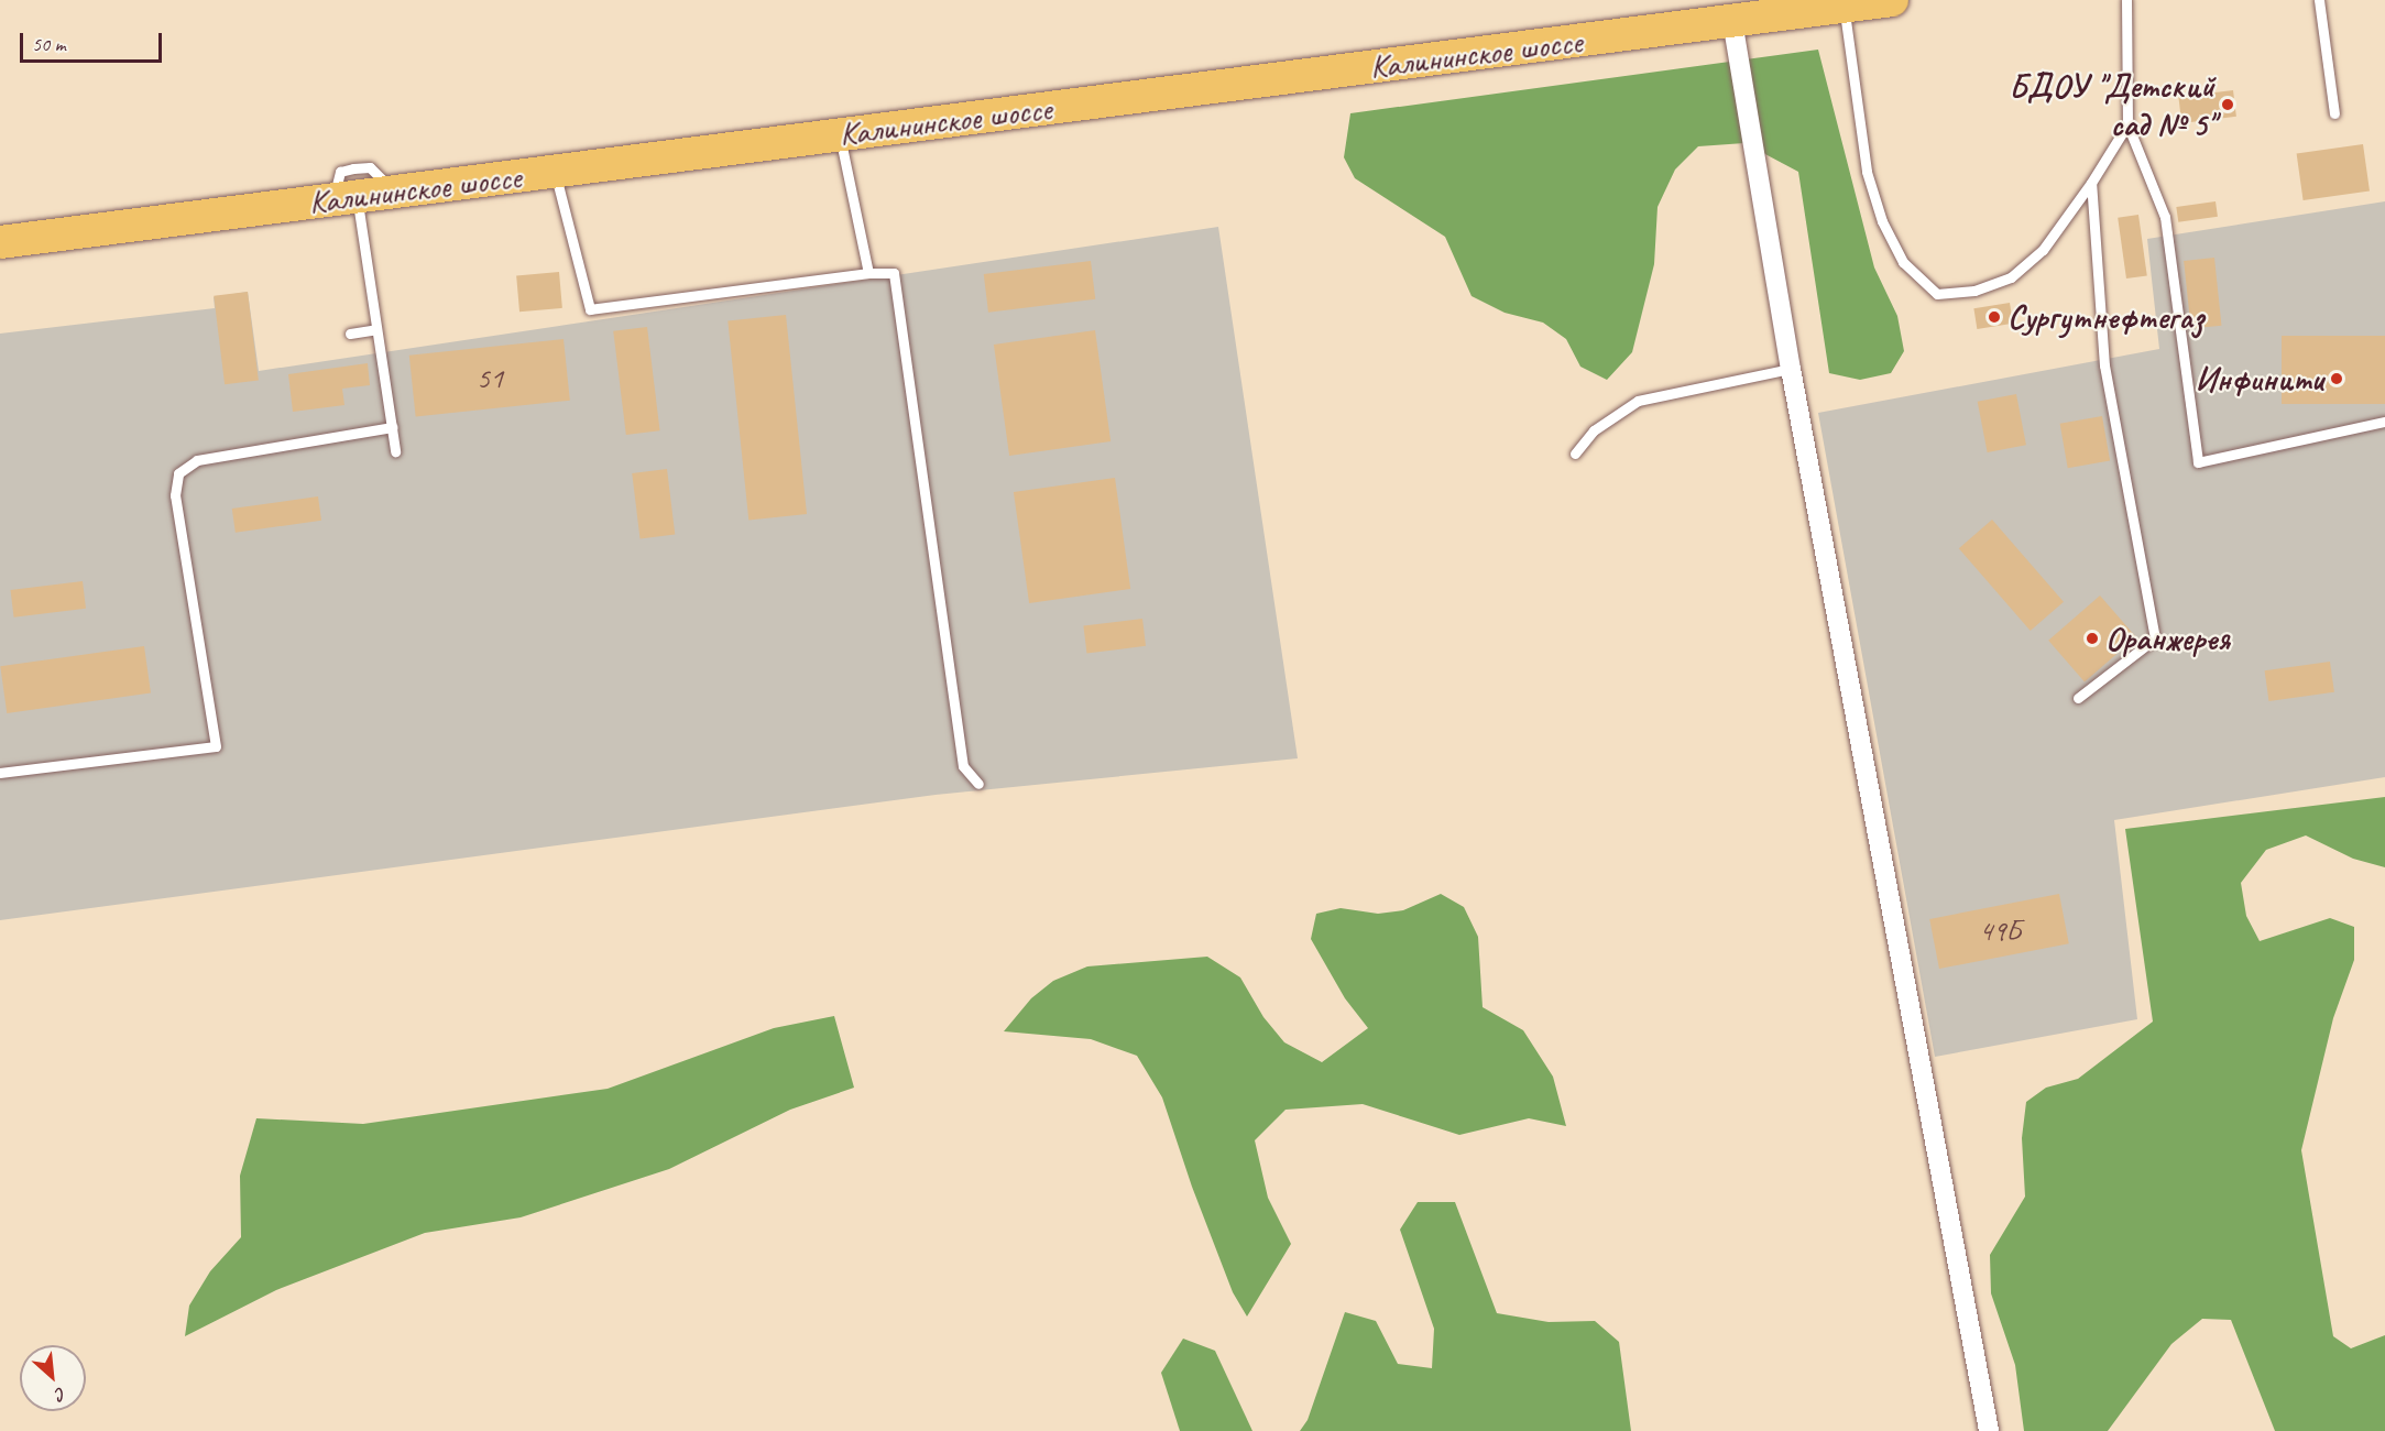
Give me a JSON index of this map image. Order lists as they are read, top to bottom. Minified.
{"streets":{"main road":["Калининское шоссе"]},"places":["БДОУ \"Детский сад № 5\"","Сургутнефтегаз","Инфинити","Оранжерея"],"house_numbers":["51","49Б"],"scale_bar":"50 m","north":"bottom right"}
